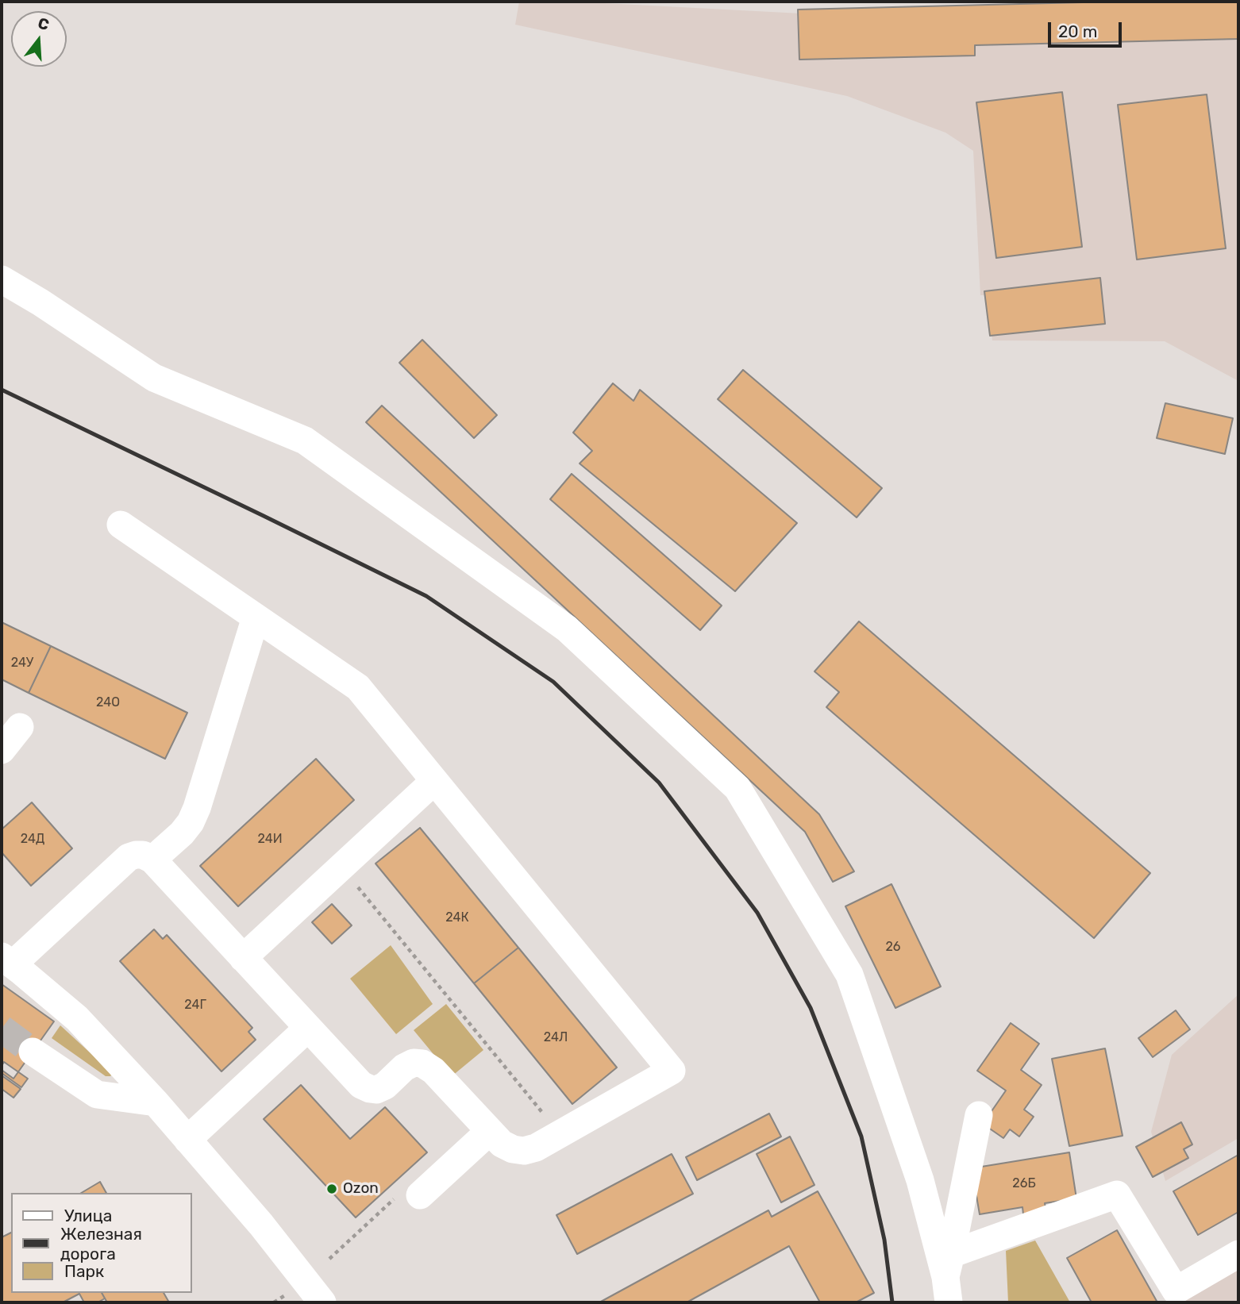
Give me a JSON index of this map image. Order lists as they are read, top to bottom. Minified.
{"places":["Ozon"],"house_numbers":["24У","24О","24Д","24И","24К","26","24Г","24Л","26Б"],"legend":["Улица","Железная дорога","Парк"],"scale_bar":"20 m","north":"top"}
